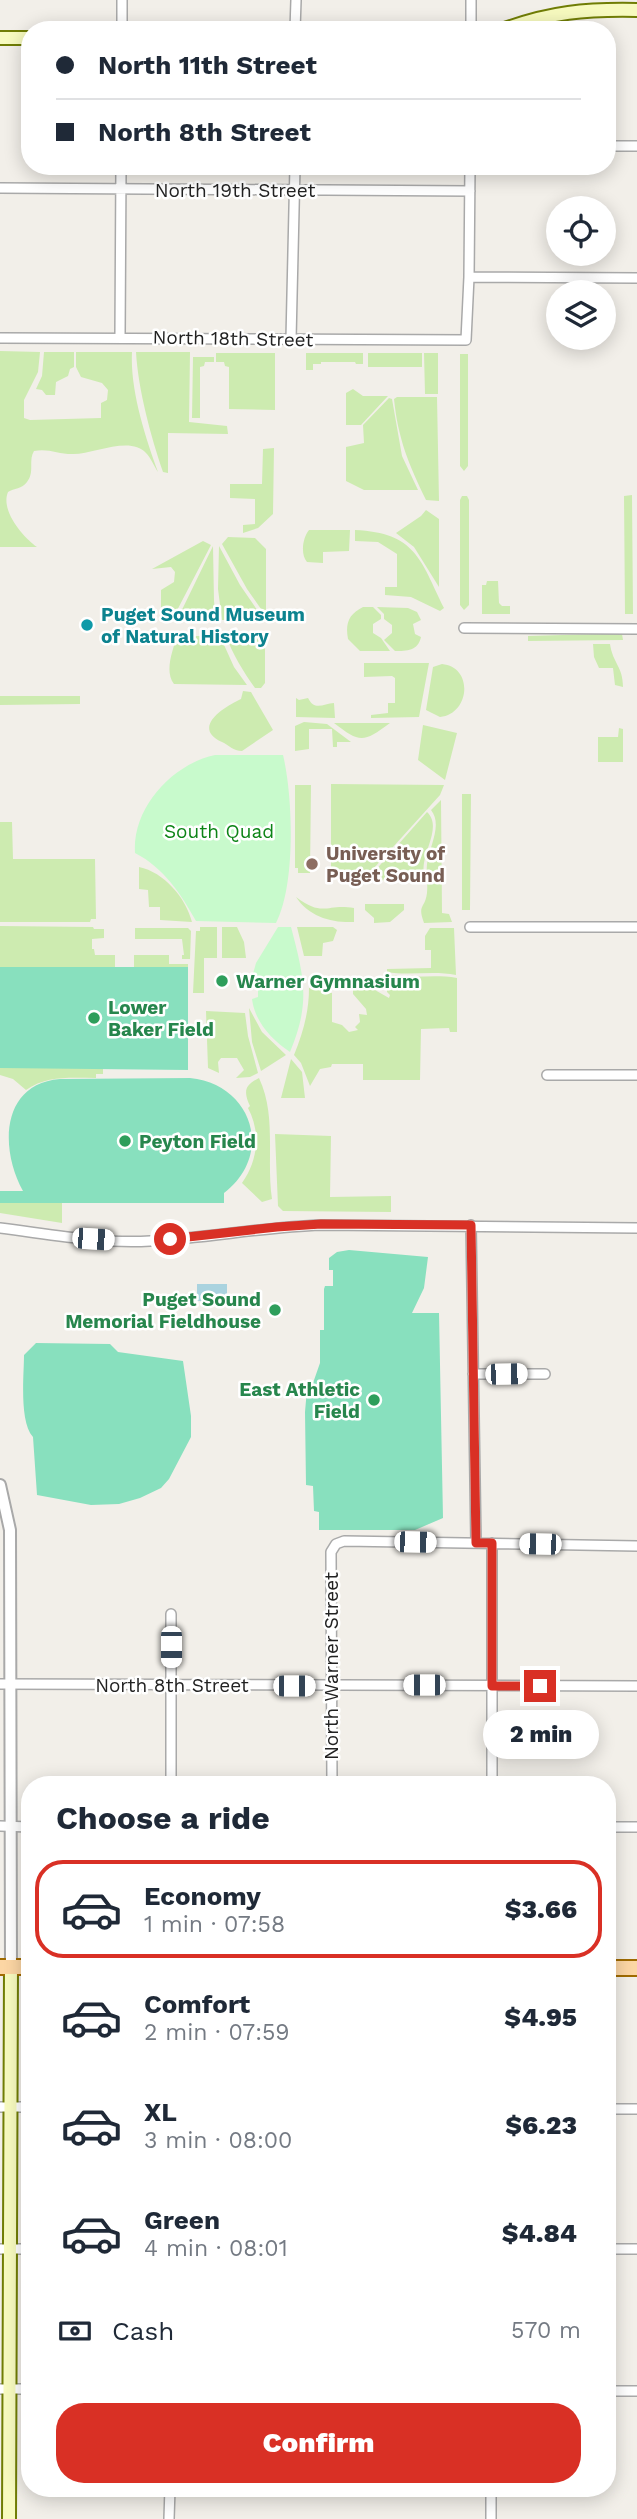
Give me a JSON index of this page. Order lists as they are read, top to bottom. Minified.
{"streets":{"street":["North 19th Street","North 18th Street","North Warner Street","North 8th Street"]},"crossings":[["North Warner Street","North 8th Street"]],"parks":["South Quad"],"places":["Puget Sound Museum of Natural History","University of Puget Sound","Warner Gymnasium","Lower Baker Field","Peyton Field","Puget Sound Memorial Fieldhouse","East Athletic Field"],"page":{"banner":["North 11th Street","North 8th Street"],"bubble":"2 min","heading":"Choose a ride","list":[{"name":"Economy","note":"1 min · 07:58","value":"$3.66"},{"name":"Comfort","note":"2 min · 07:59","value":"$4.95"},{"name":"XL","note":"3 min · 08:00","value":"$6.23"},{"name":"Green","note":"4 min · 08:01","value":"$4.84"}],"pay":["Cash","570 m"],"buttons":"Confirm"}}
